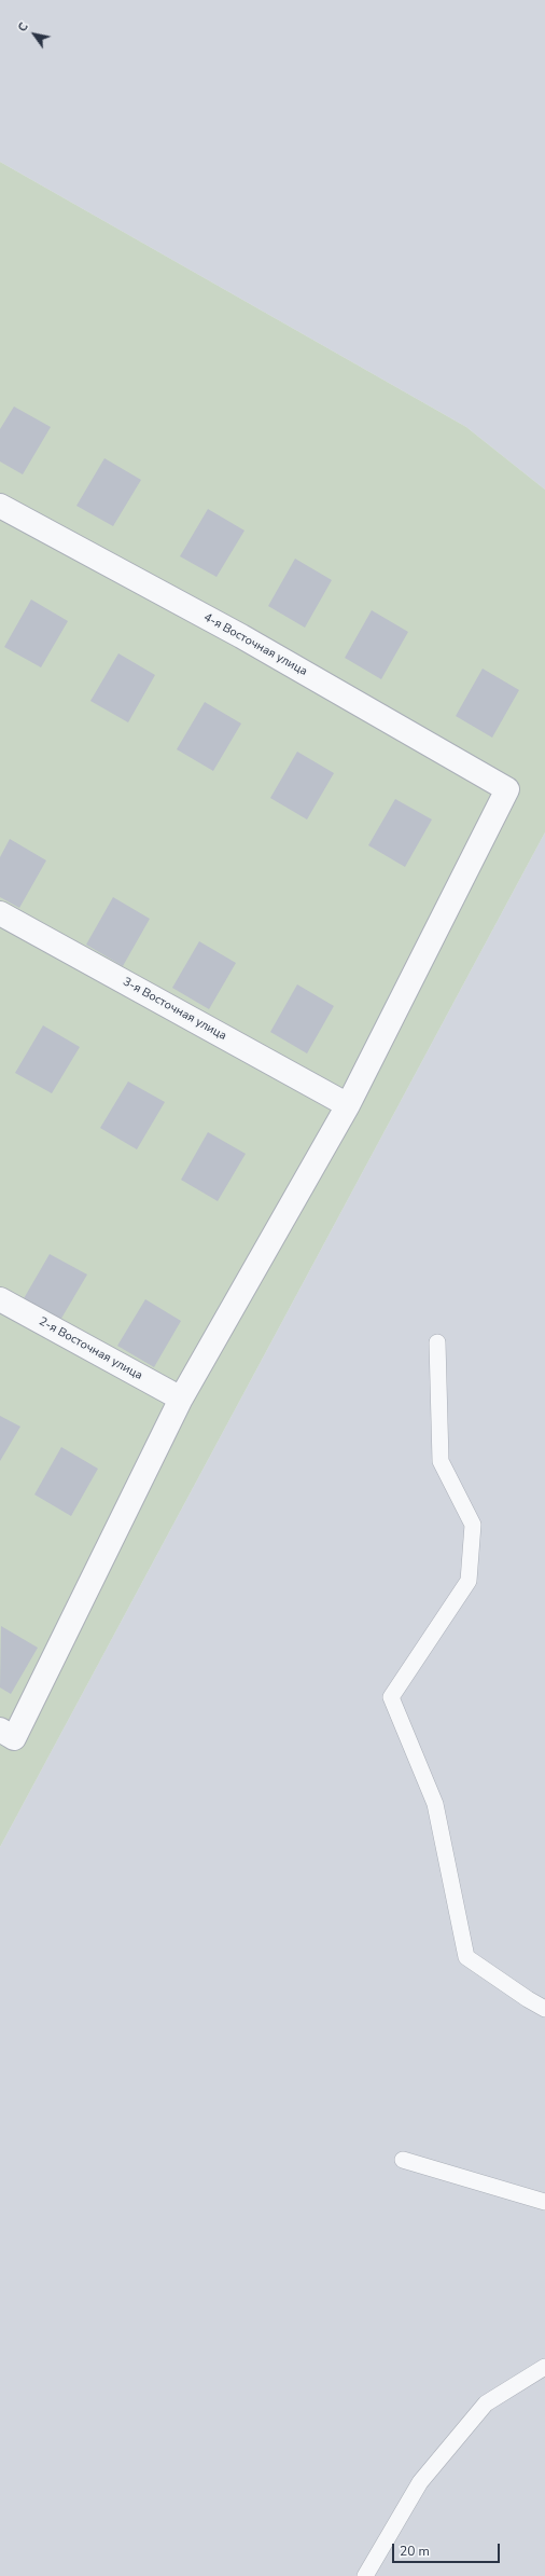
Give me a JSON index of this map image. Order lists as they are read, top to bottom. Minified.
{"streets":{"street":["4-я Восточная улица","3-я Восточная улица","2-я Восточная улица"]},"crossings":[["4-я Восточная улица","3-я Восточная улица"]],"scale_bar":"20 m","north":"top left"}
